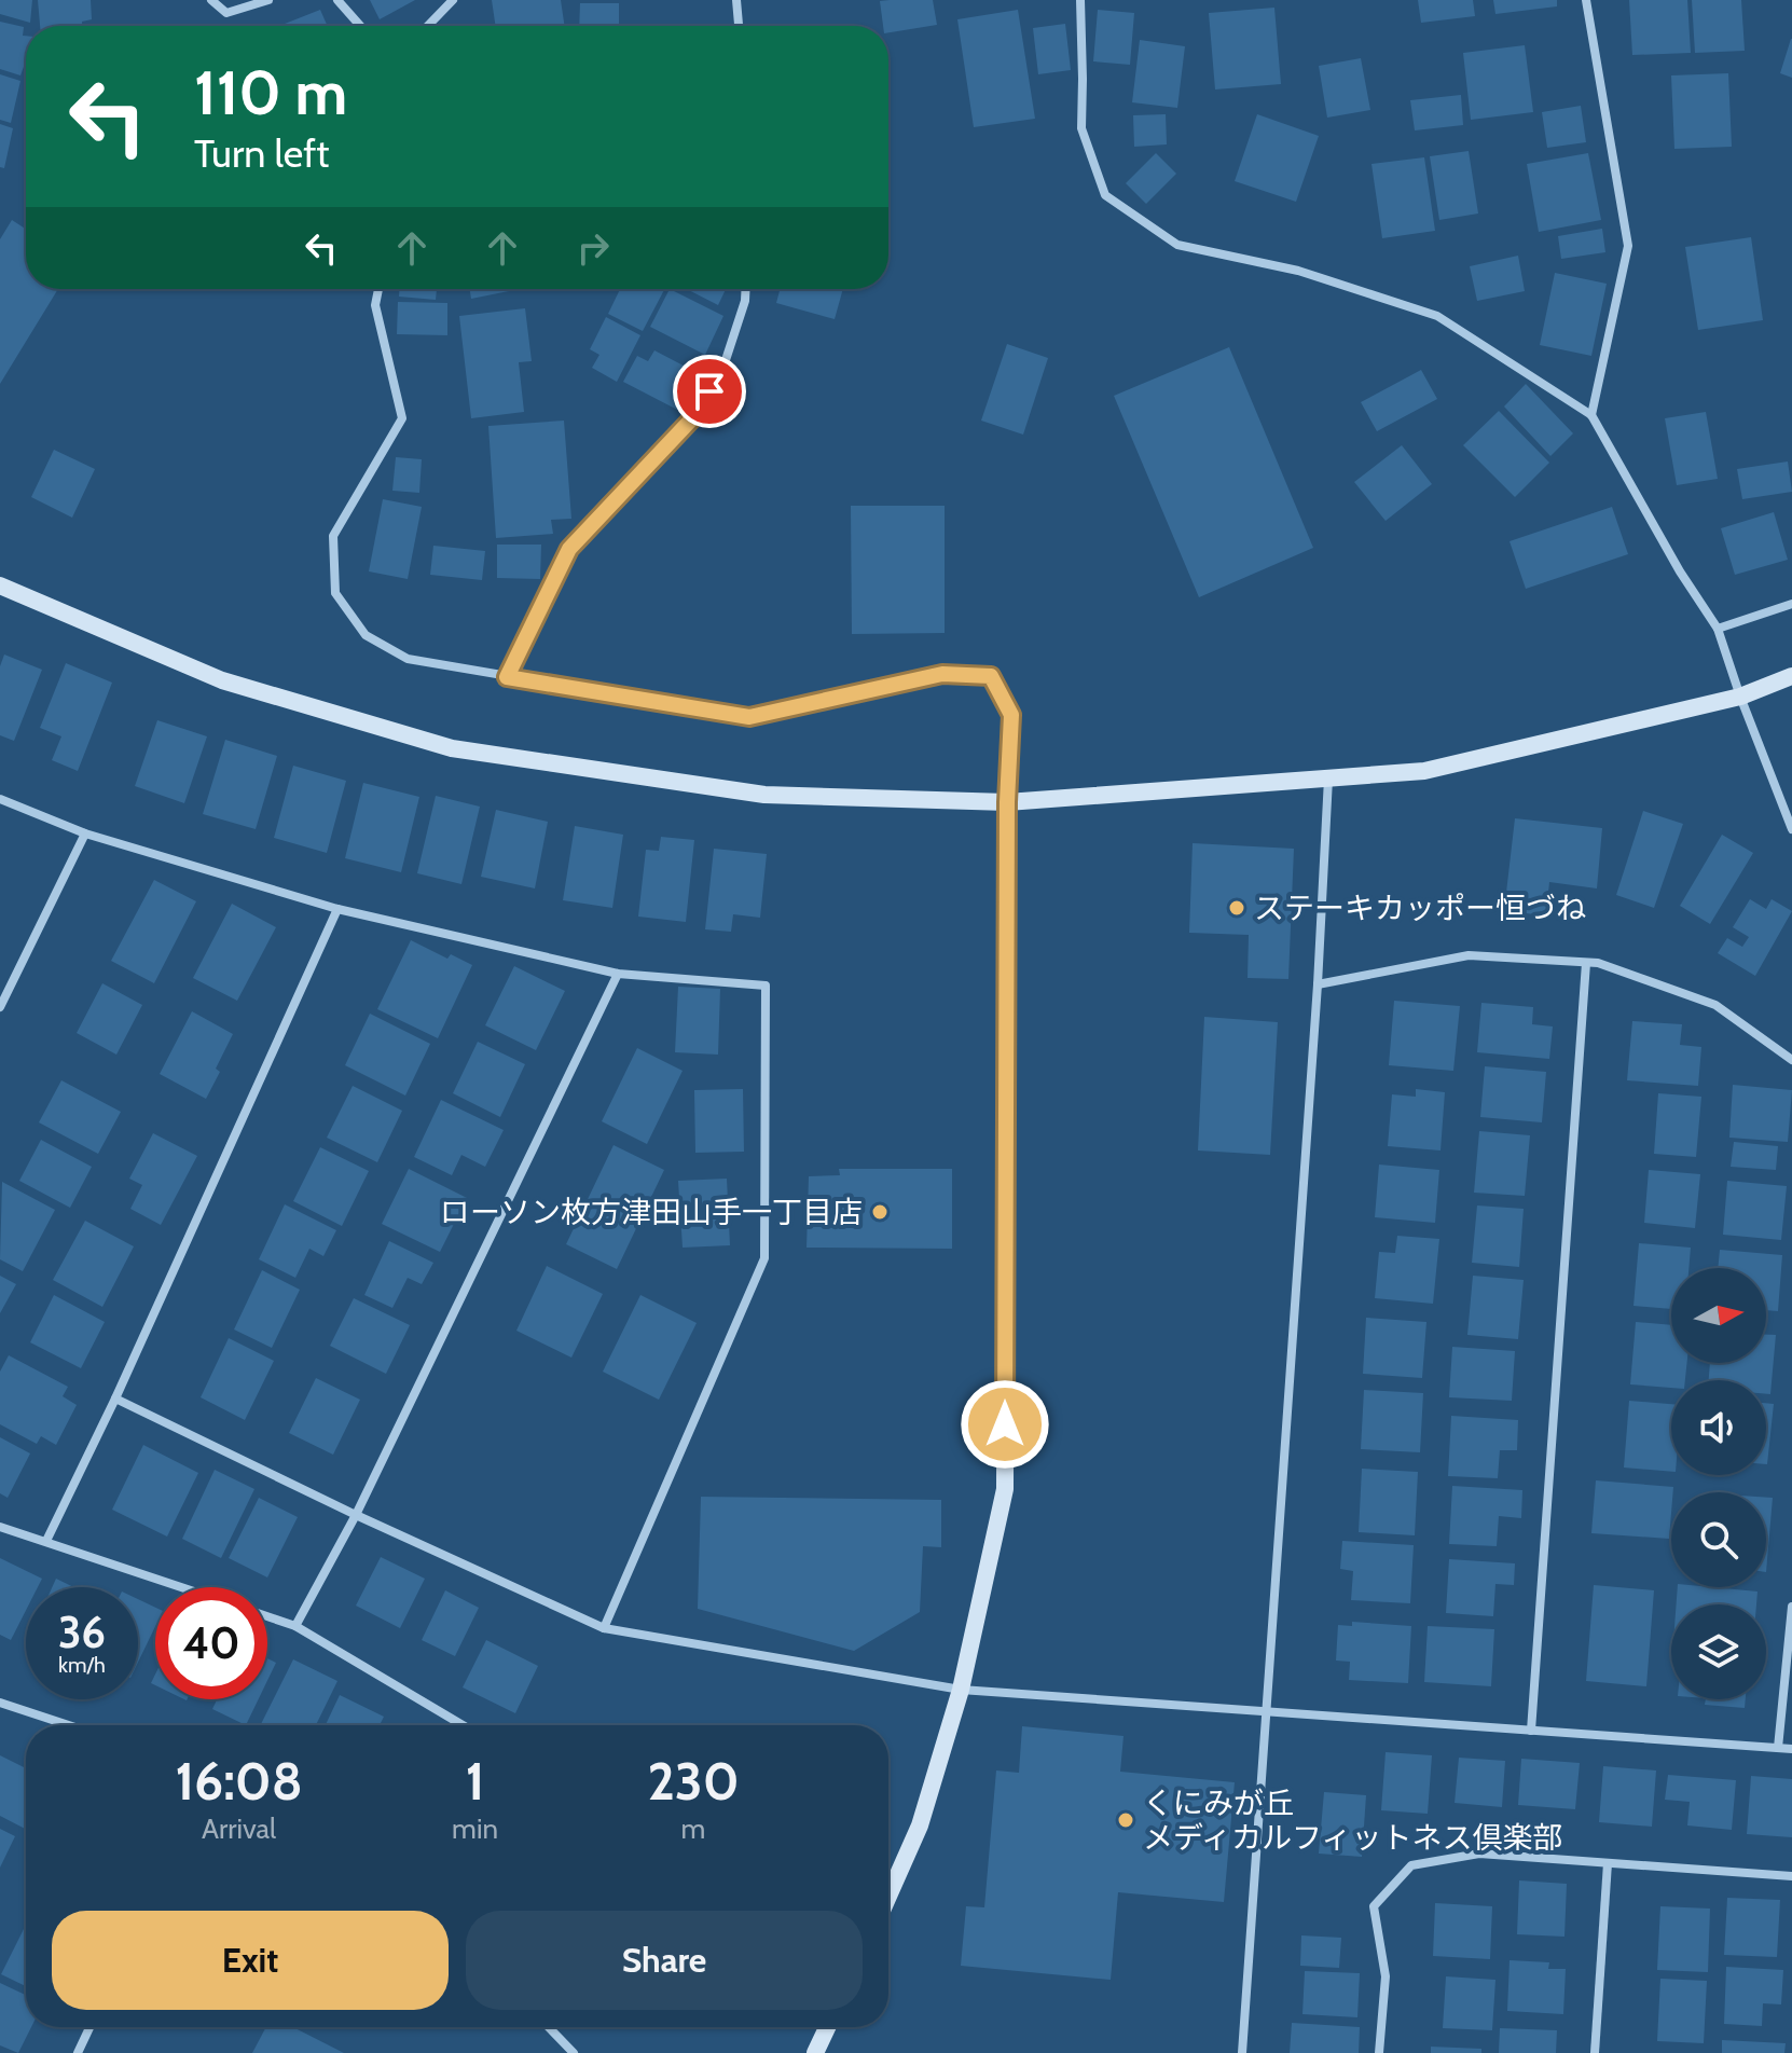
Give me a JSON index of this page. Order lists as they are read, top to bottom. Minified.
{"places":["ステーキカッポー恒づね","ローソン枚方津田山手一丁目店","くにみが丘 メディカルフィットネス倶楽部"],"north":"right","page":{"turn":["110 m","Turn left"],"speed":"36 km/h","limit":"40","eta":["16:08","Arrival","1","min","230","m"],"buttons":["Exit","Share"]}}
